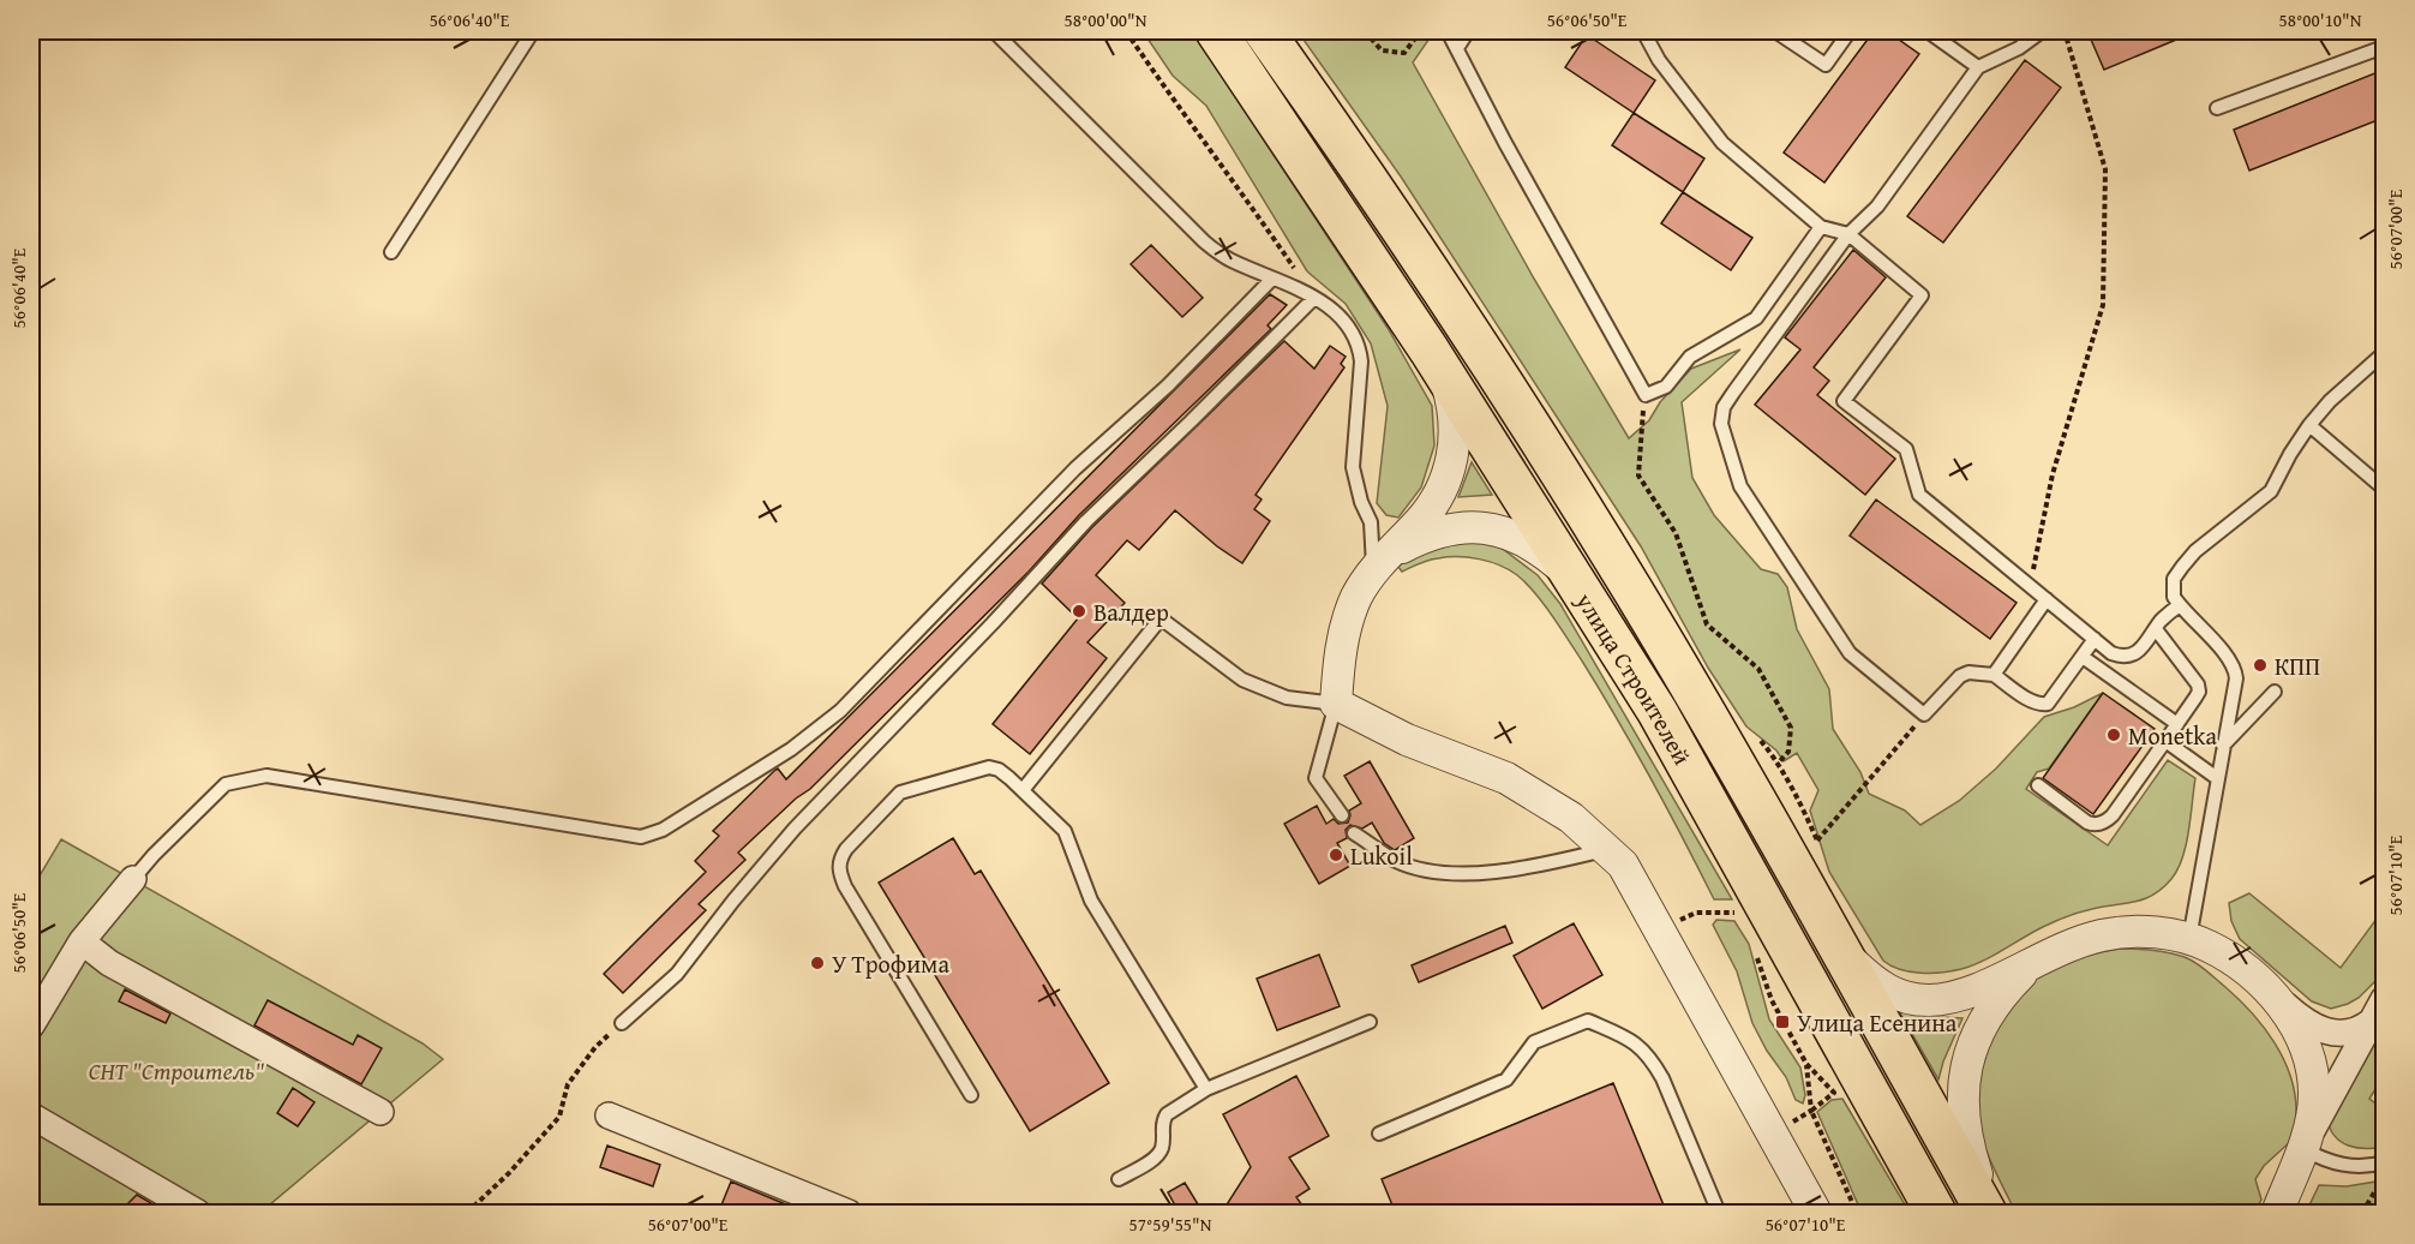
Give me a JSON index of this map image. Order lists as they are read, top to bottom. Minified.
{"streets":{"main road":["улица Строителей"]},"parks":["СНТ \"Строитель\""],"places":{"other":["Валдер","КПП","Monetka","Lukoil","У Трофима"],"transit":["Улица Есенина"]},"coordinates":["56°06'40\"E","58°00'00\"N","56°06'50\"E","58°00'10\"N","56°07'00\"E","56°07'10\"E","57°59'55\"N"]}
